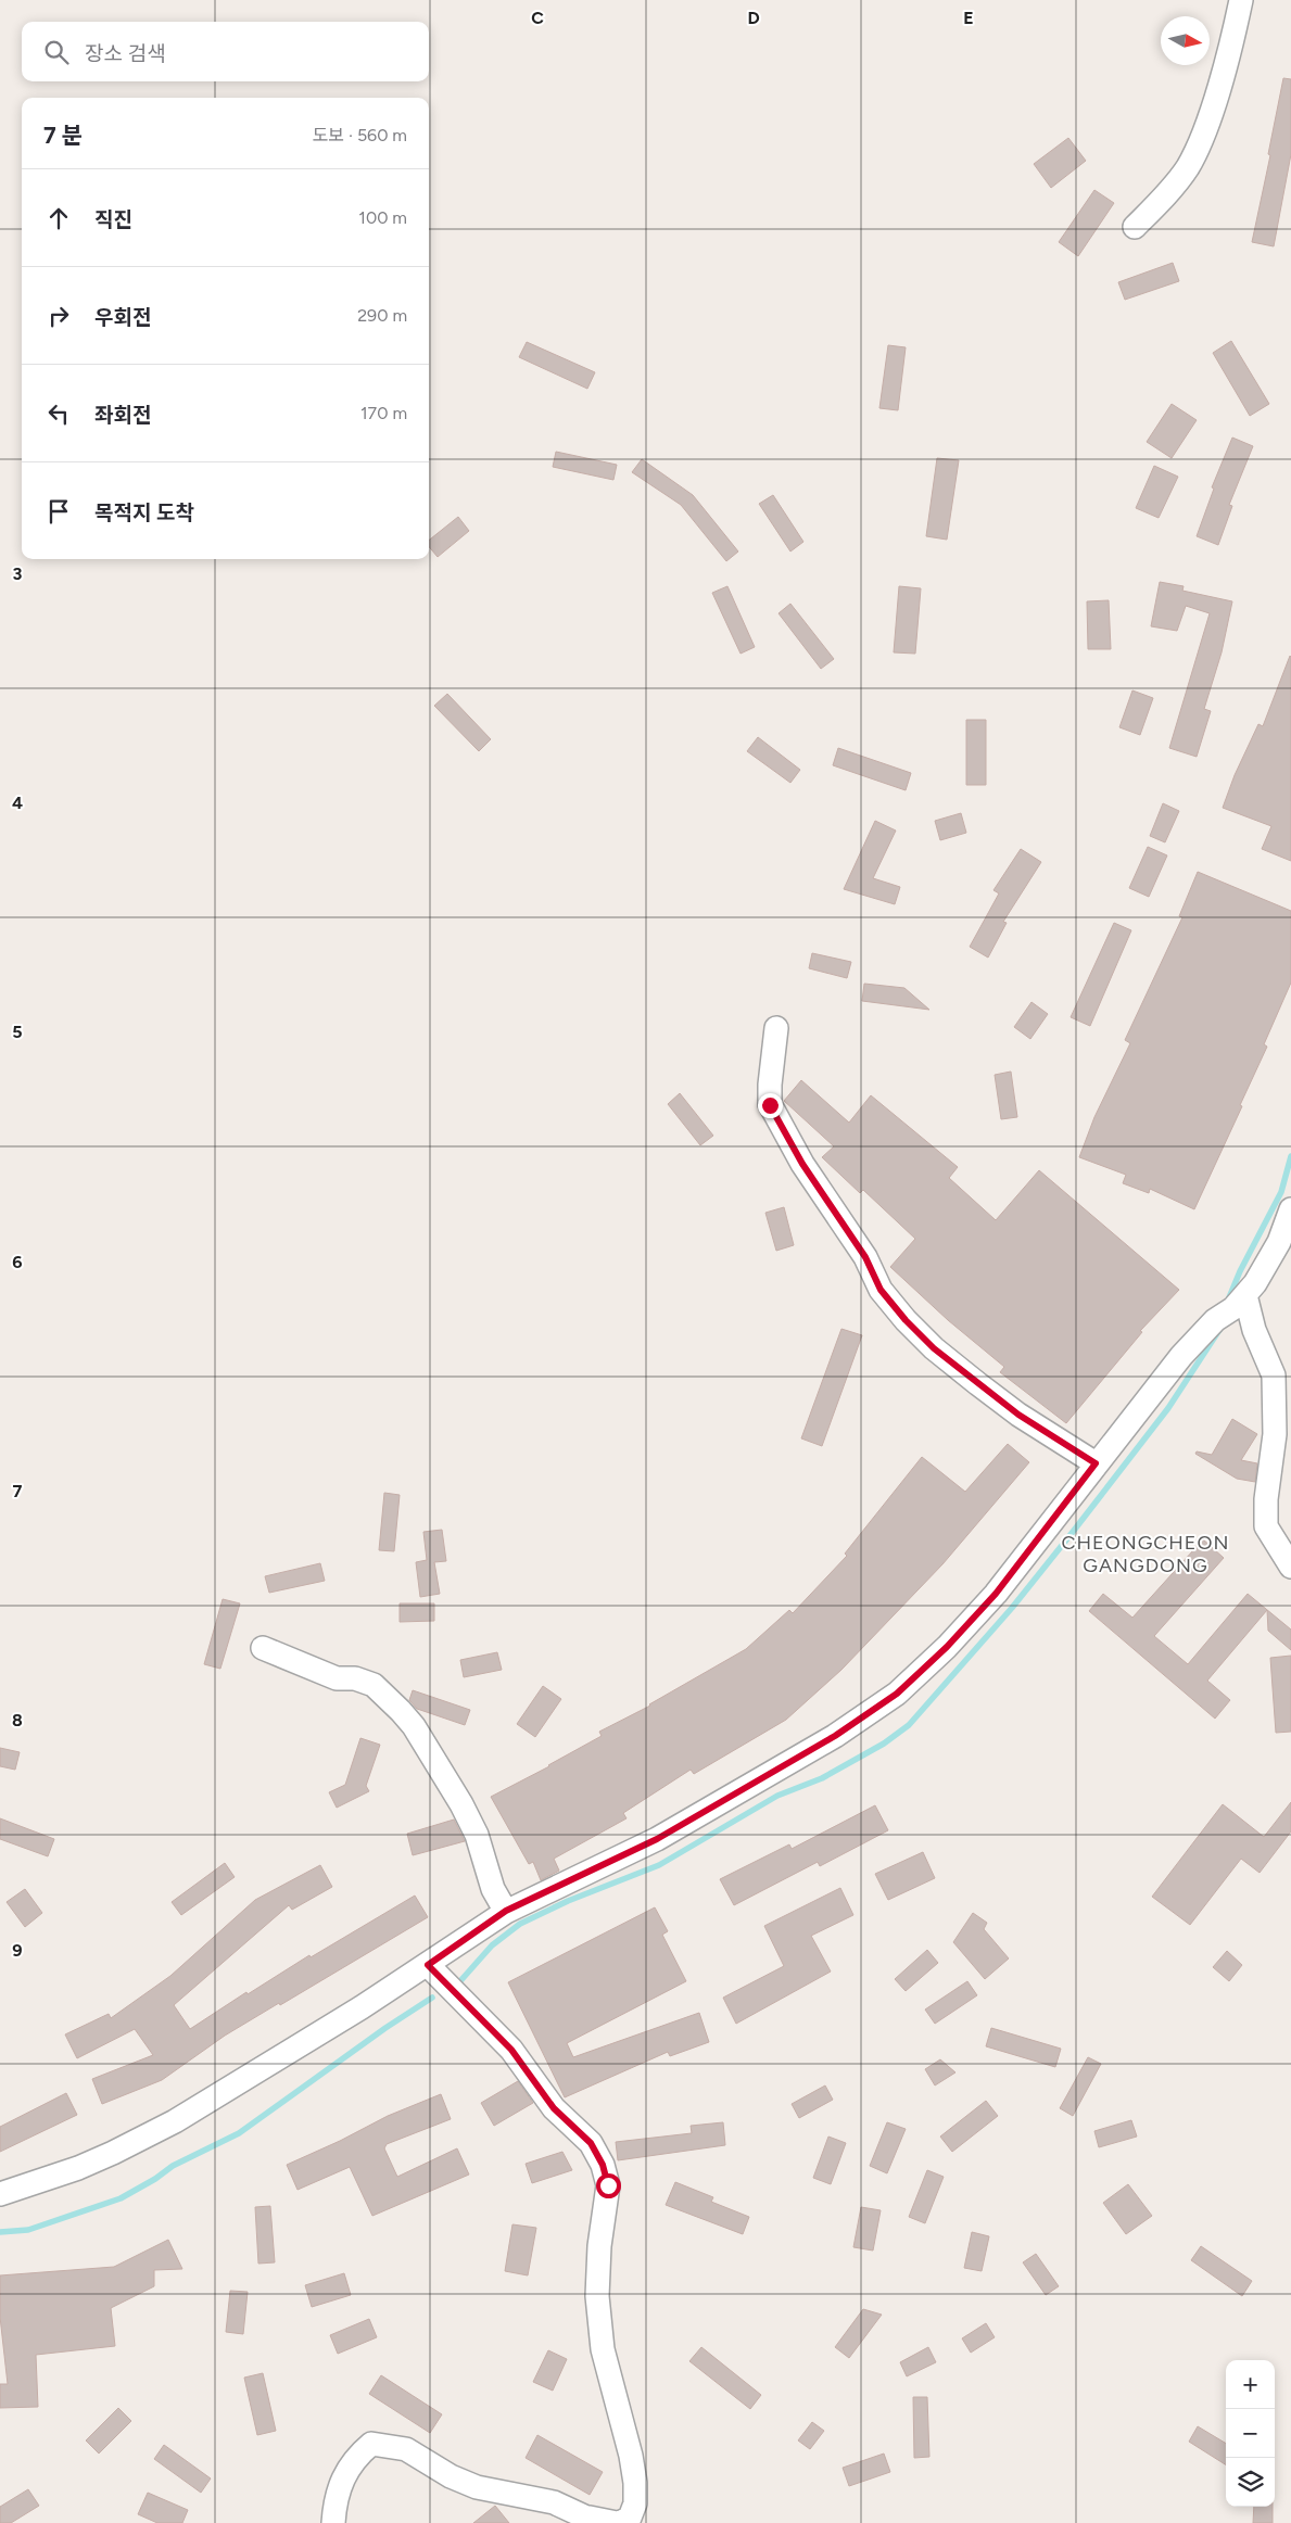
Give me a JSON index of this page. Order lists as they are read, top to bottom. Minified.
{"districts":["CHEONGCHEON GANGDONG"],"north":"right","page":{"search":"장소 검색","heading":["7 분","도보 · 560 m"],"list":[["직진","100 m"],["우회전","290 m"],["좌회전","170 m"],"목적지 도착"],"map_buttons":["+","−"]},"grid":{"columns":["C","D","E"],"rows":["3","4","5","6","7","8","9"]}}
